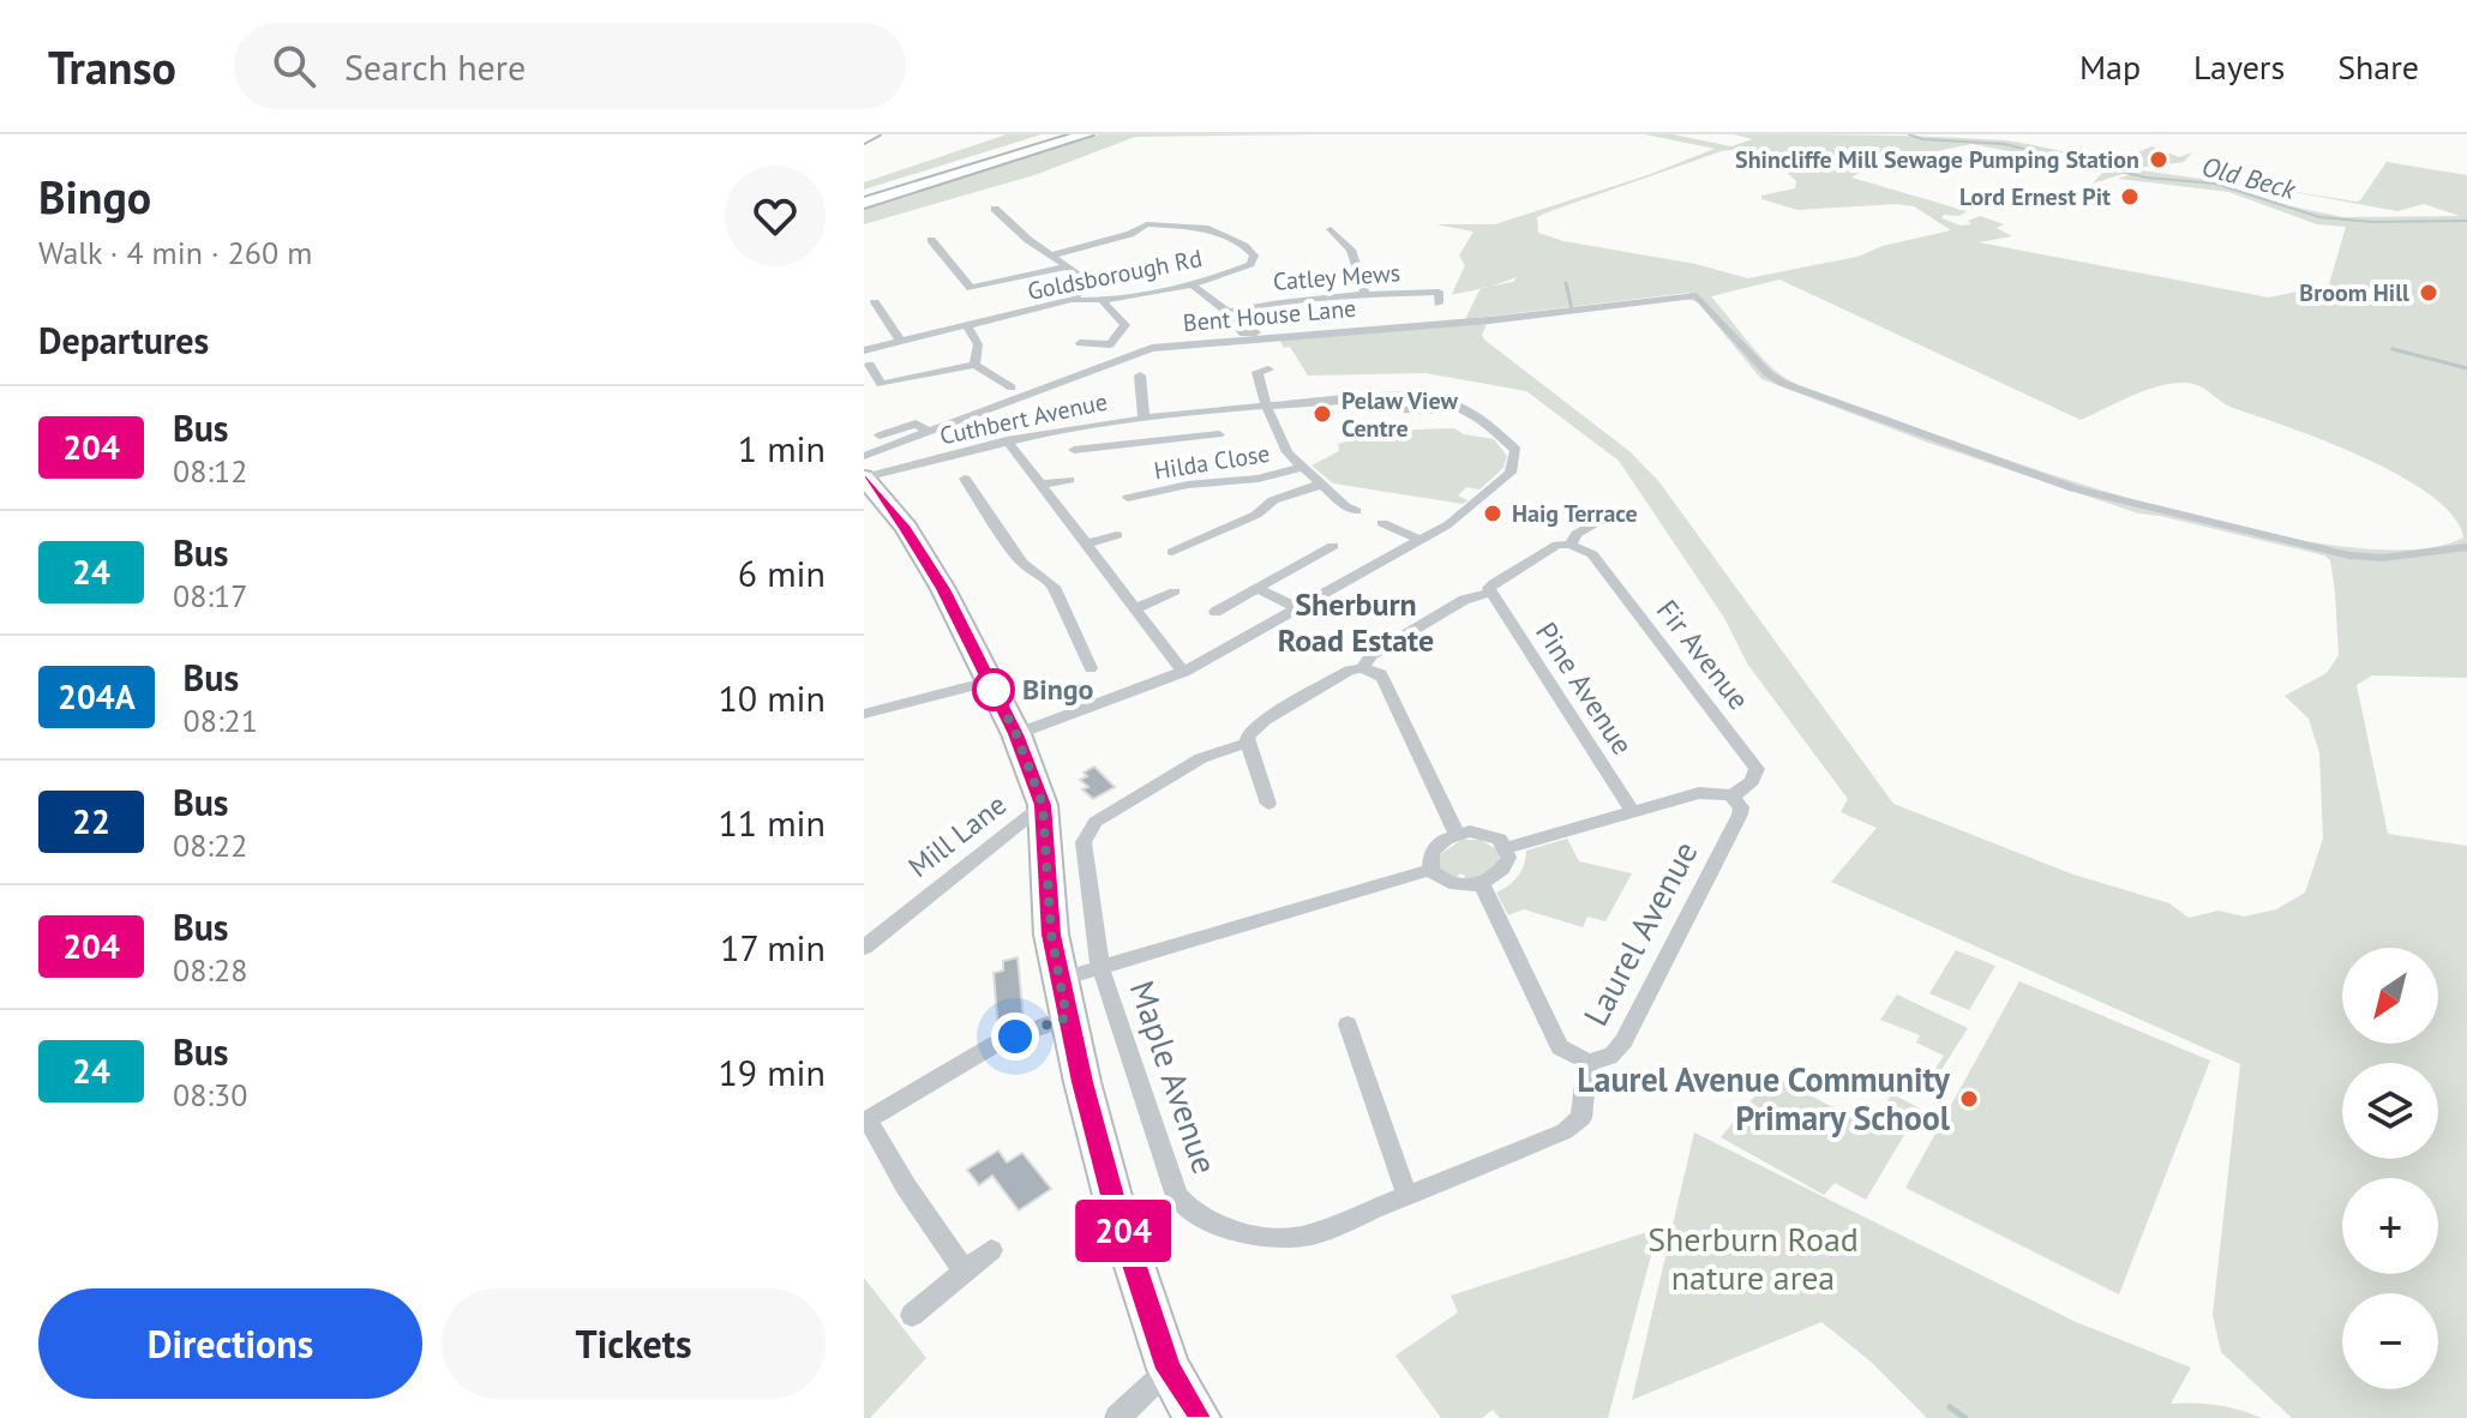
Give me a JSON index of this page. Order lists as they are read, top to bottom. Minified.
{"streets":{"street":["Goldsborough Rd","Catley Mews","Bent House Lane","Cuthbert Avenue","Hilda Close","Fir Avenue","Pine Avenue","Mill Lane","Laurel Avenue","Maple Avenue"]},"crossings":[["Fir Avenue","Laurel Avenue"],["Laurel Avenue","Maple Avenue"]],"districts":["Sherburn Road Estate"],"water":["Old Beck"],"parks":["Sherburn Road nature area"],"places":["Shincliffe Mill Sewage Pumping Station","Lord Ernest Pit","Broom Hill","Pelaw View Centre","Haig Terrace","Bingo","Laurel Avenue Community Primary School"],"lines":["bus line 204"],"north":"bottom left","page":{"header":"Transo","search":"Search here","nav":["Map","Layers","Share"],"heading":[["Bingo","Walk · 4 min · 260 m"],"Departures"],"on_map":"204","list":[{"mark":"204","name":"Bus","note":"08:12","value":"1 min"},{"mark":"24","name":"Bus","note":"08:17","value":"6 min"},{"mark":"204A","name":"Bus","note":"08:21","value":"10 min"},{"mark":"22","name":"Bus","note":"08:22","value":"11 min"},{"mark":"204","name":"Bus","note":"08:28","value":"17 min"},{"mark":"24","name":"Bus","note":"08:30","value":"19 min"}],"map_buttons":["+","−"],"buttons":["Directions","Tickets"]}}
